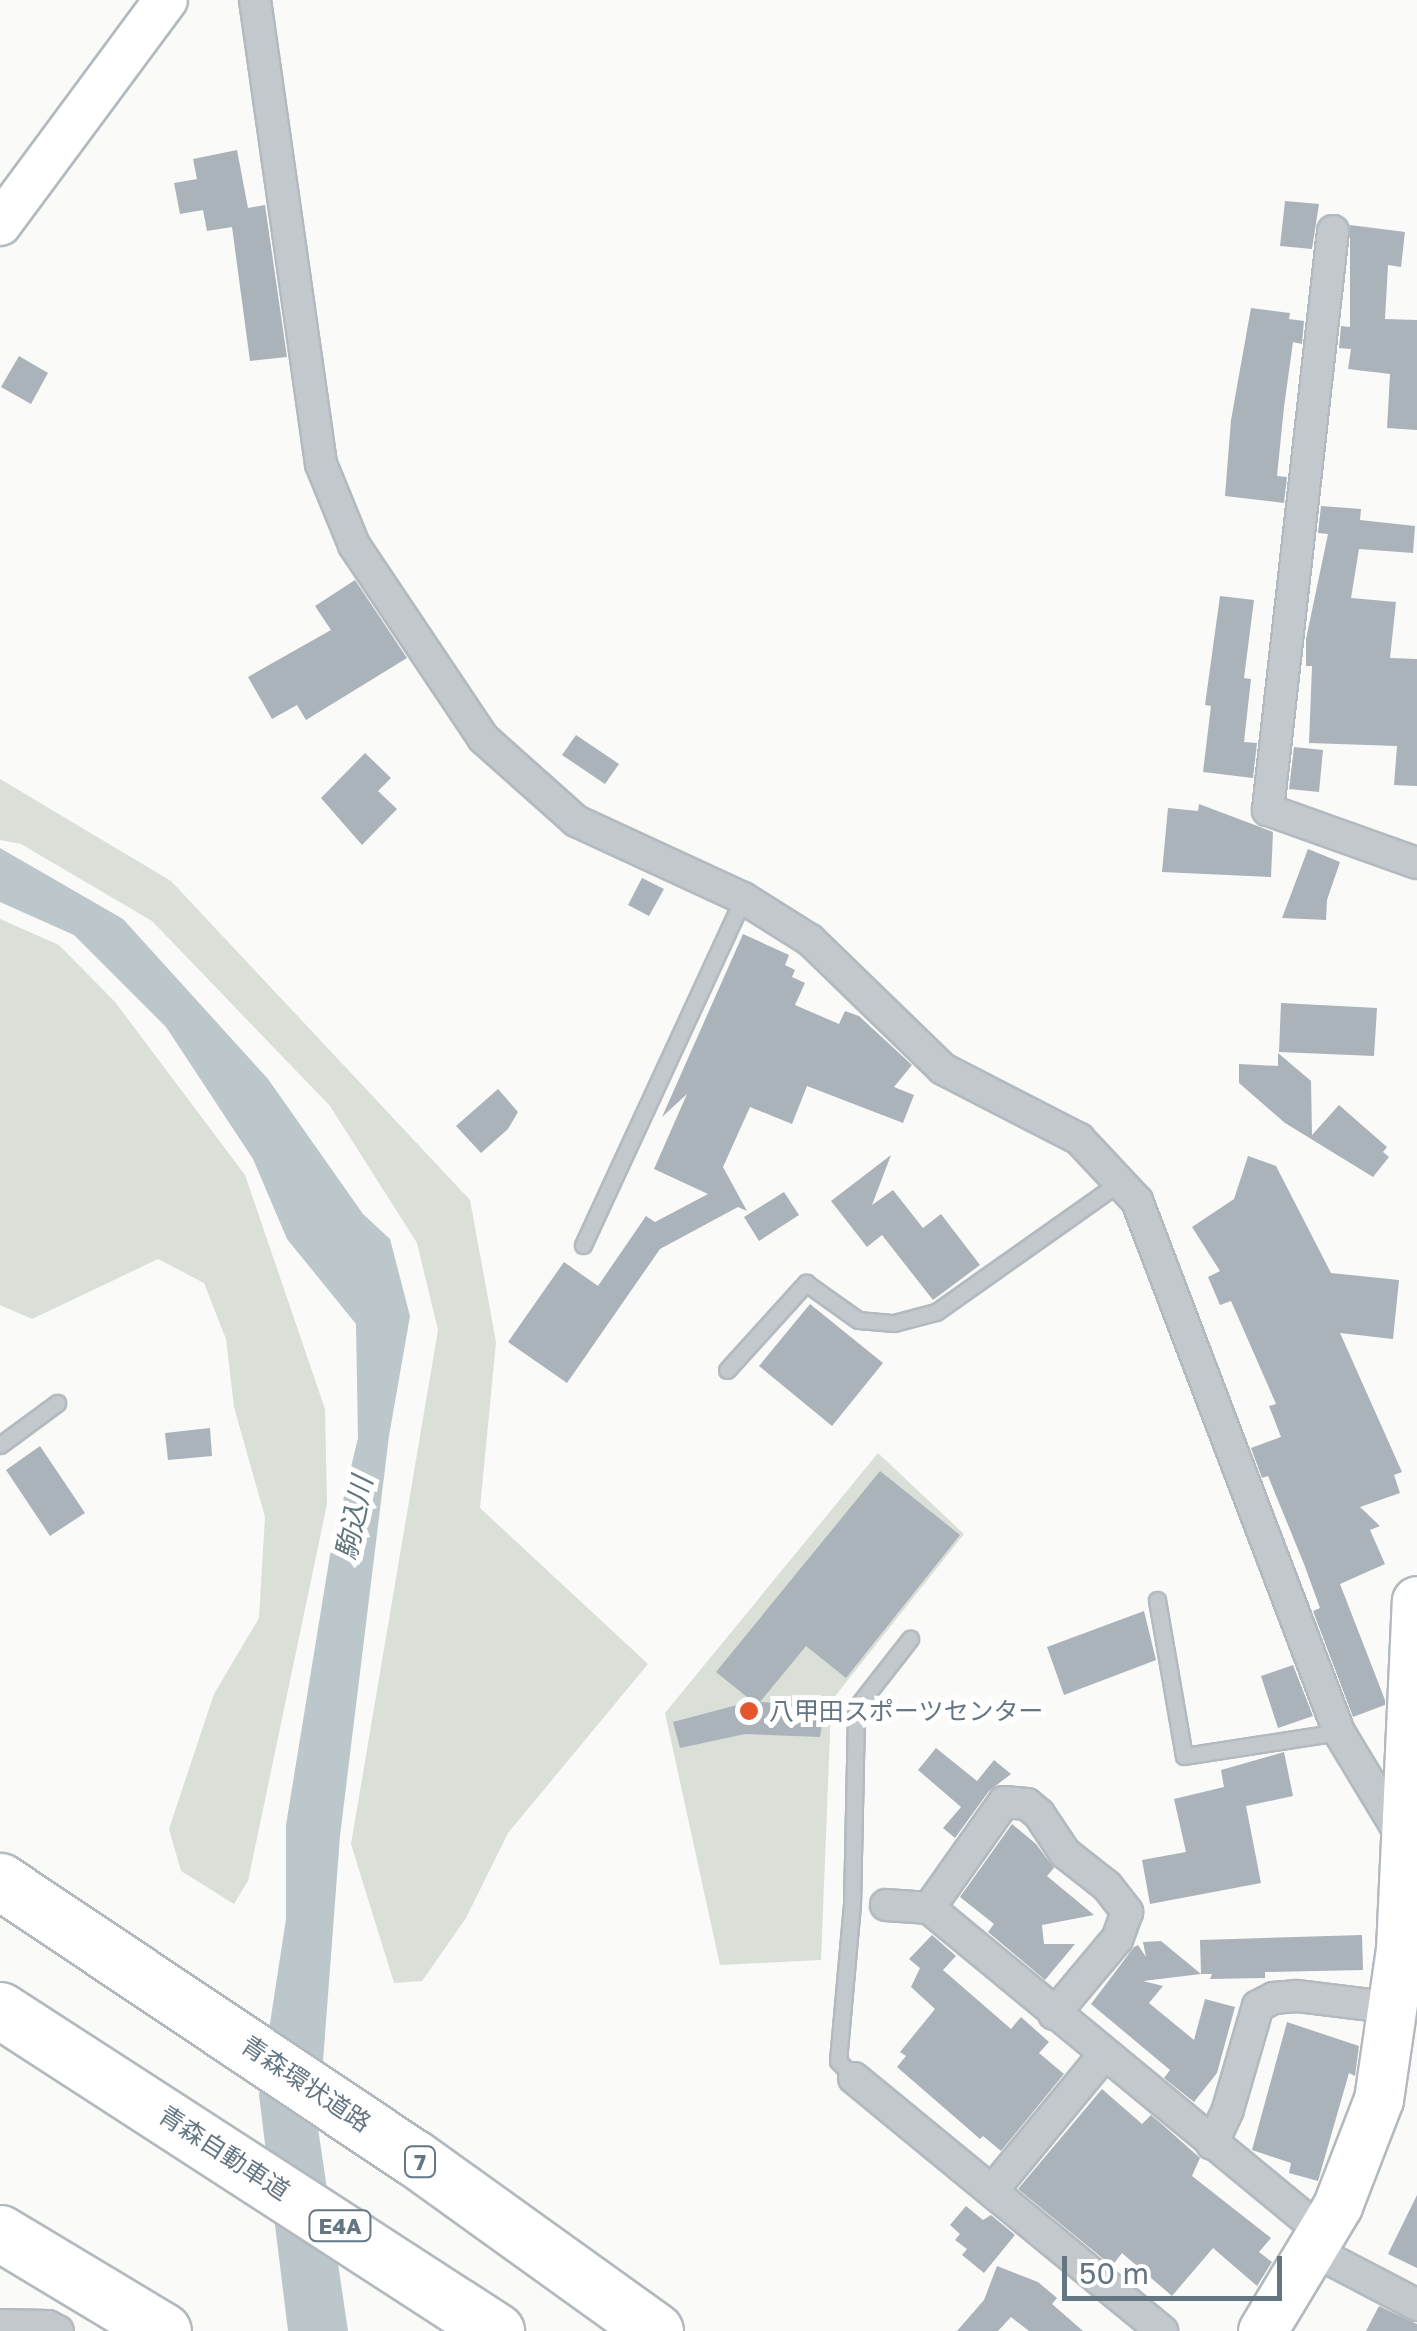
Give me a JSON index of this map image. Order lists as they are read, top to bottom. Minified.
{"streets":{"highway":["青森環状道路","青森自動車道","7","E4A"]},"water":["駒込川"],"places":["八甲田スポーツセンター"],"scale_bar":"50 m"}
